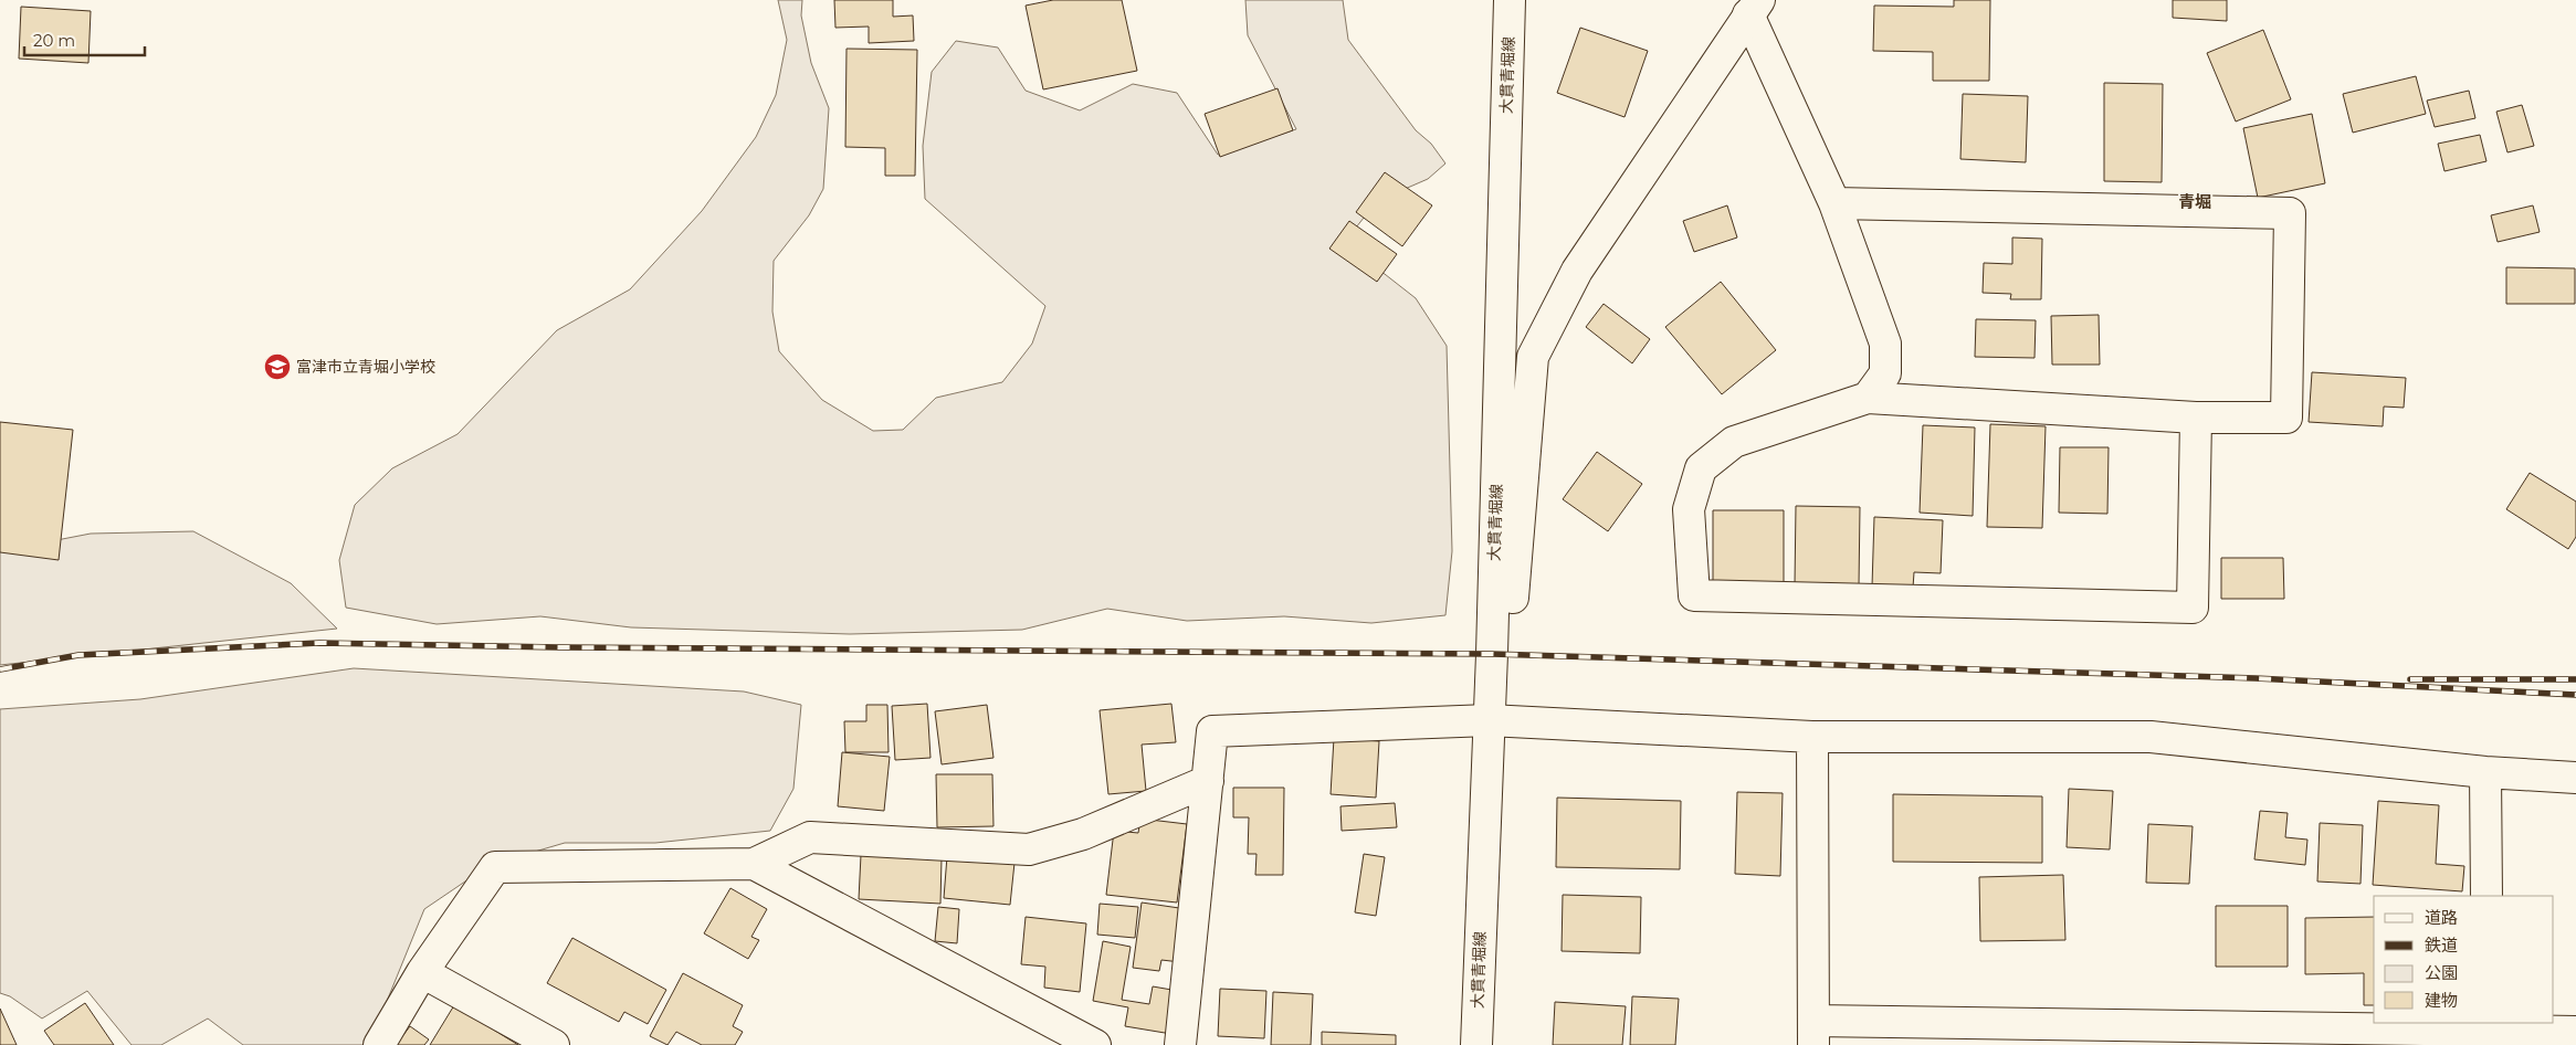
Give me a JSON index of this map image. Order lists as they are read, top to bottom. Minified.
{"streets":{"street":["大貫青堀線"]},"districts":["青堀"],"places":{"school or university":["富津市立青堀小学校"]},"legend":["道路","鉄道","公園","建物"],"scale_bar":"20 m"}
